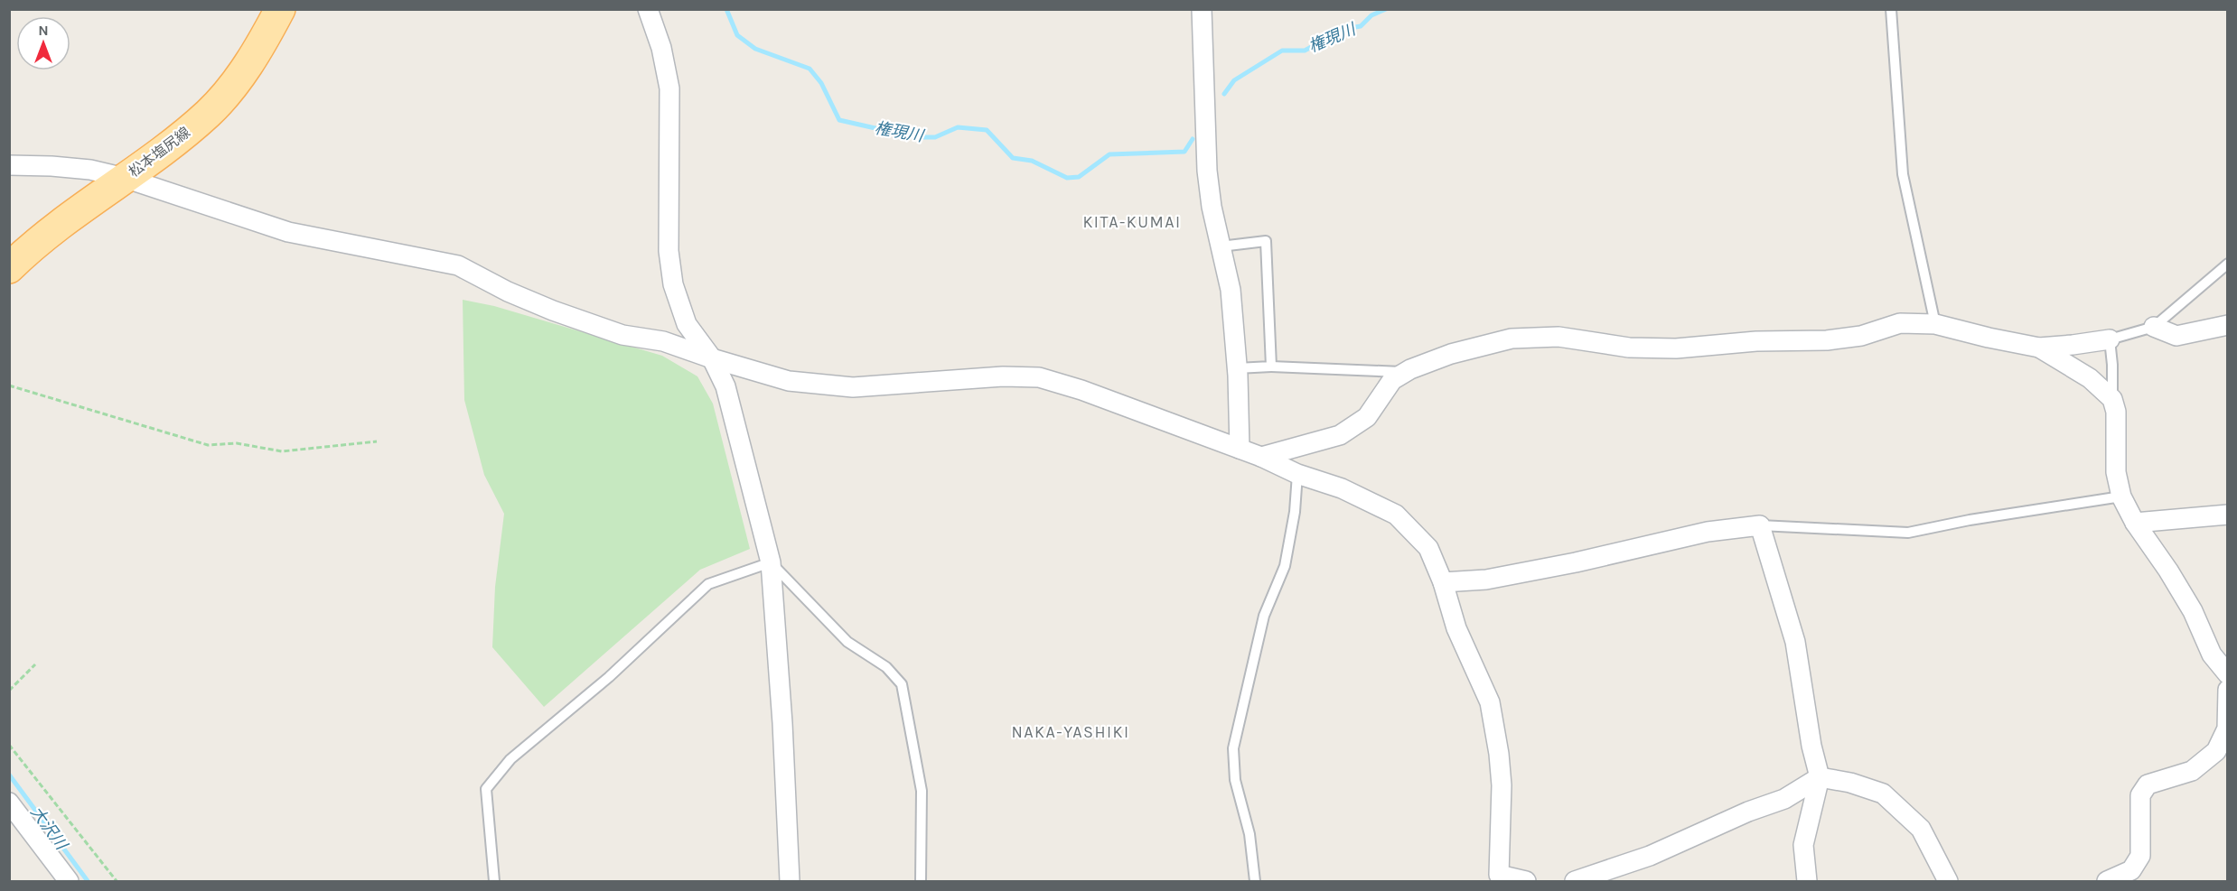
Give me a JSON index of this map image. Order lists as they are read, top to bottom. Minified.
{"streets":{"main road":["松本塩尻線"]},"districts":["KITA-KUMAI","NAKA-YASHIKI"],"water":["権現川","大沢川"],"north":"top"}
